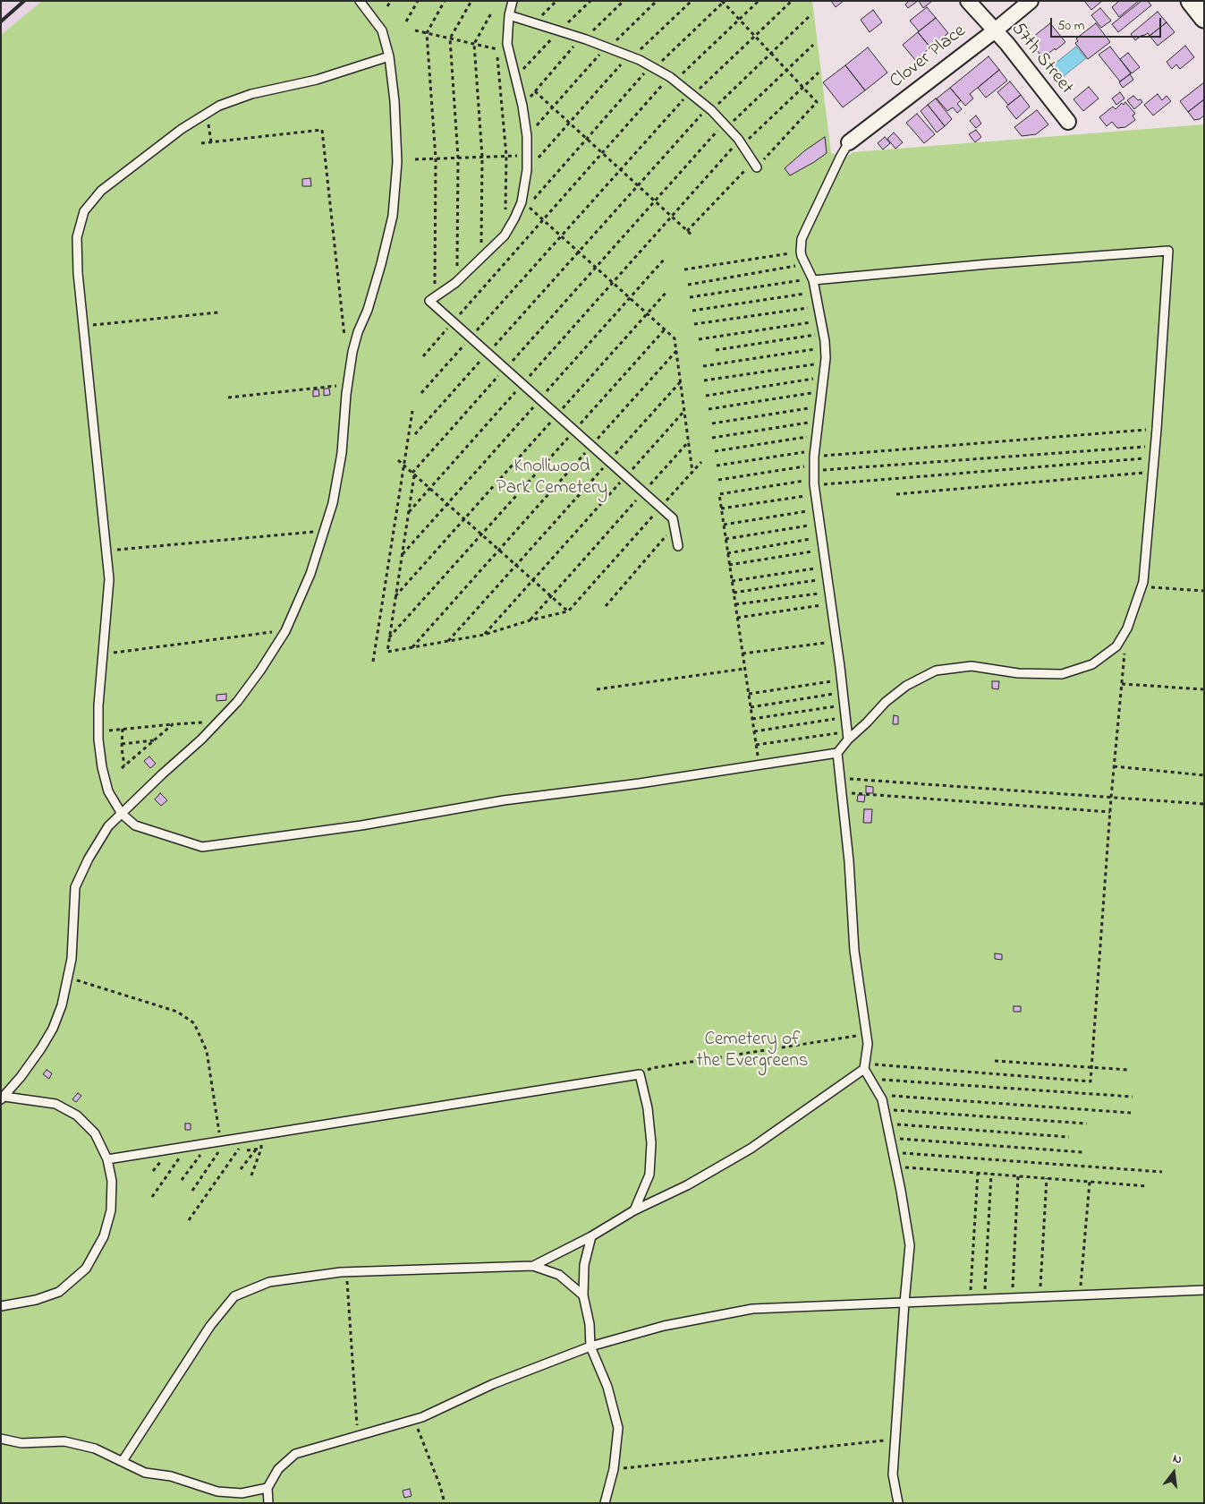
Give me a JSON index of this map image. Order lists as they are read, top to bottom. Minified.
{"streets":{"street":["Clover Place","57th Street"]},"crossings":[["Clover Place","57th Street"]],"parks":["Knollwood Park Cemetery","Cemetery of the Evergreens"],"scale_bar":"50 m","north":"top"}
